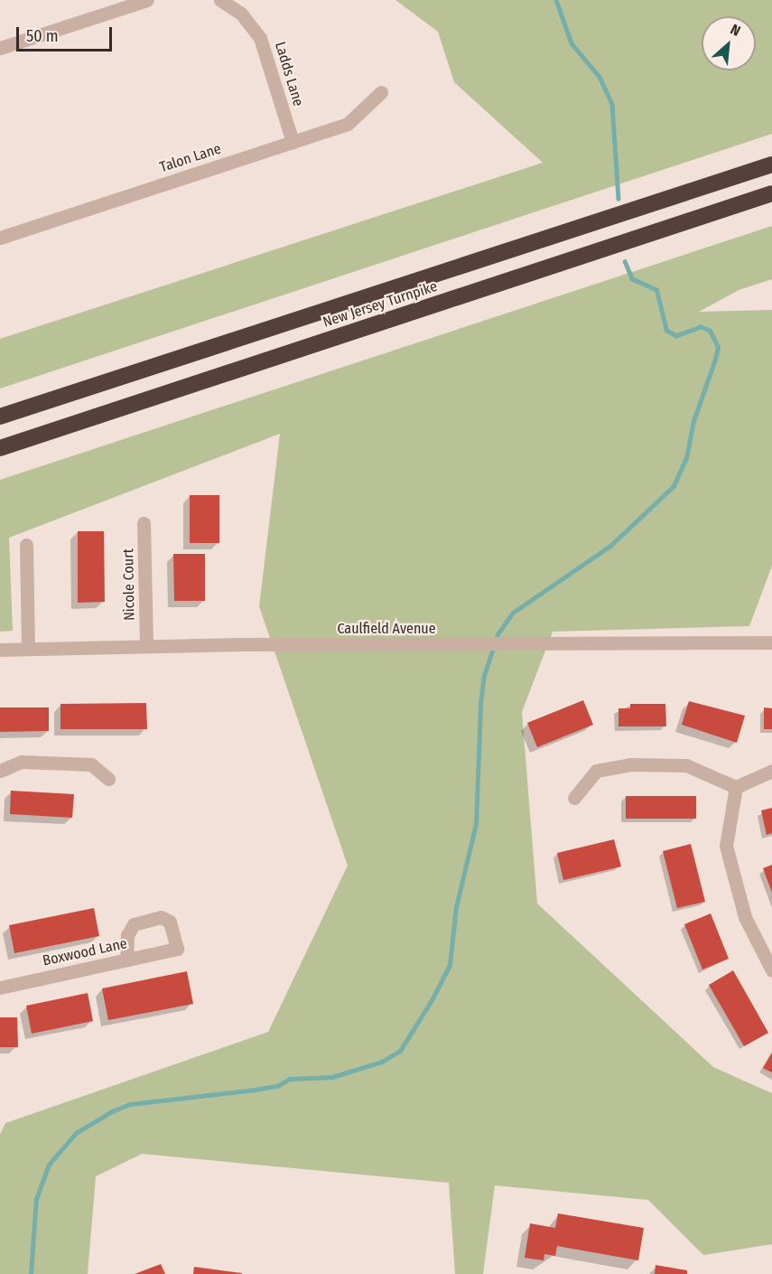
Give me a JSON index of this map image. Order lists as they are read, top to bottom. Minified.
{"streets":{"highway":["New Jersey Turnpike"],"street":["Ladds Lane","Talon Lane","Nicole Court","Caulfield Avenue","Boxwood Lane"]},"crossings":[["Ladds Lane","Talon Lane"],["Nicole Court","Caulfield Avenue"]],"scale_bar":"50 m","north":"top right"}
